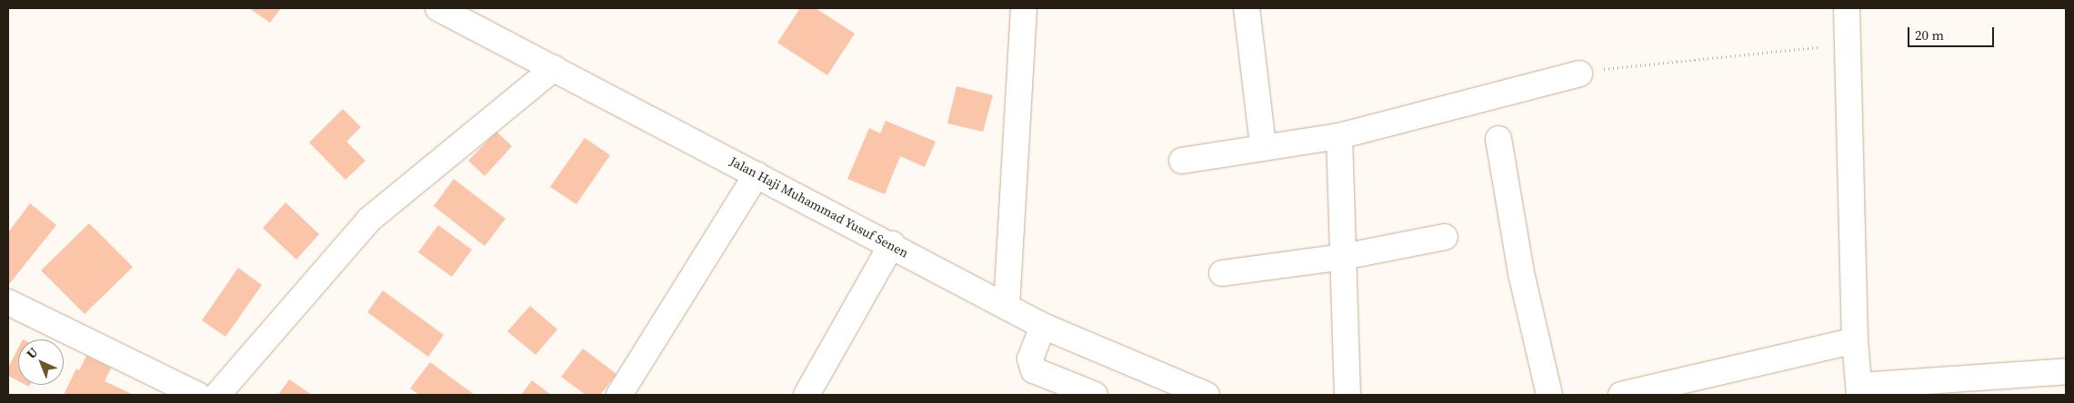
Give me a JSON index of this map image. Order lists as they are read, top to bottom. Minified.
{"streets":{"street":["Jalan Haji Muhammad Yusuf Senen"]},"scale_bar":"20 m","north":"top left"}
